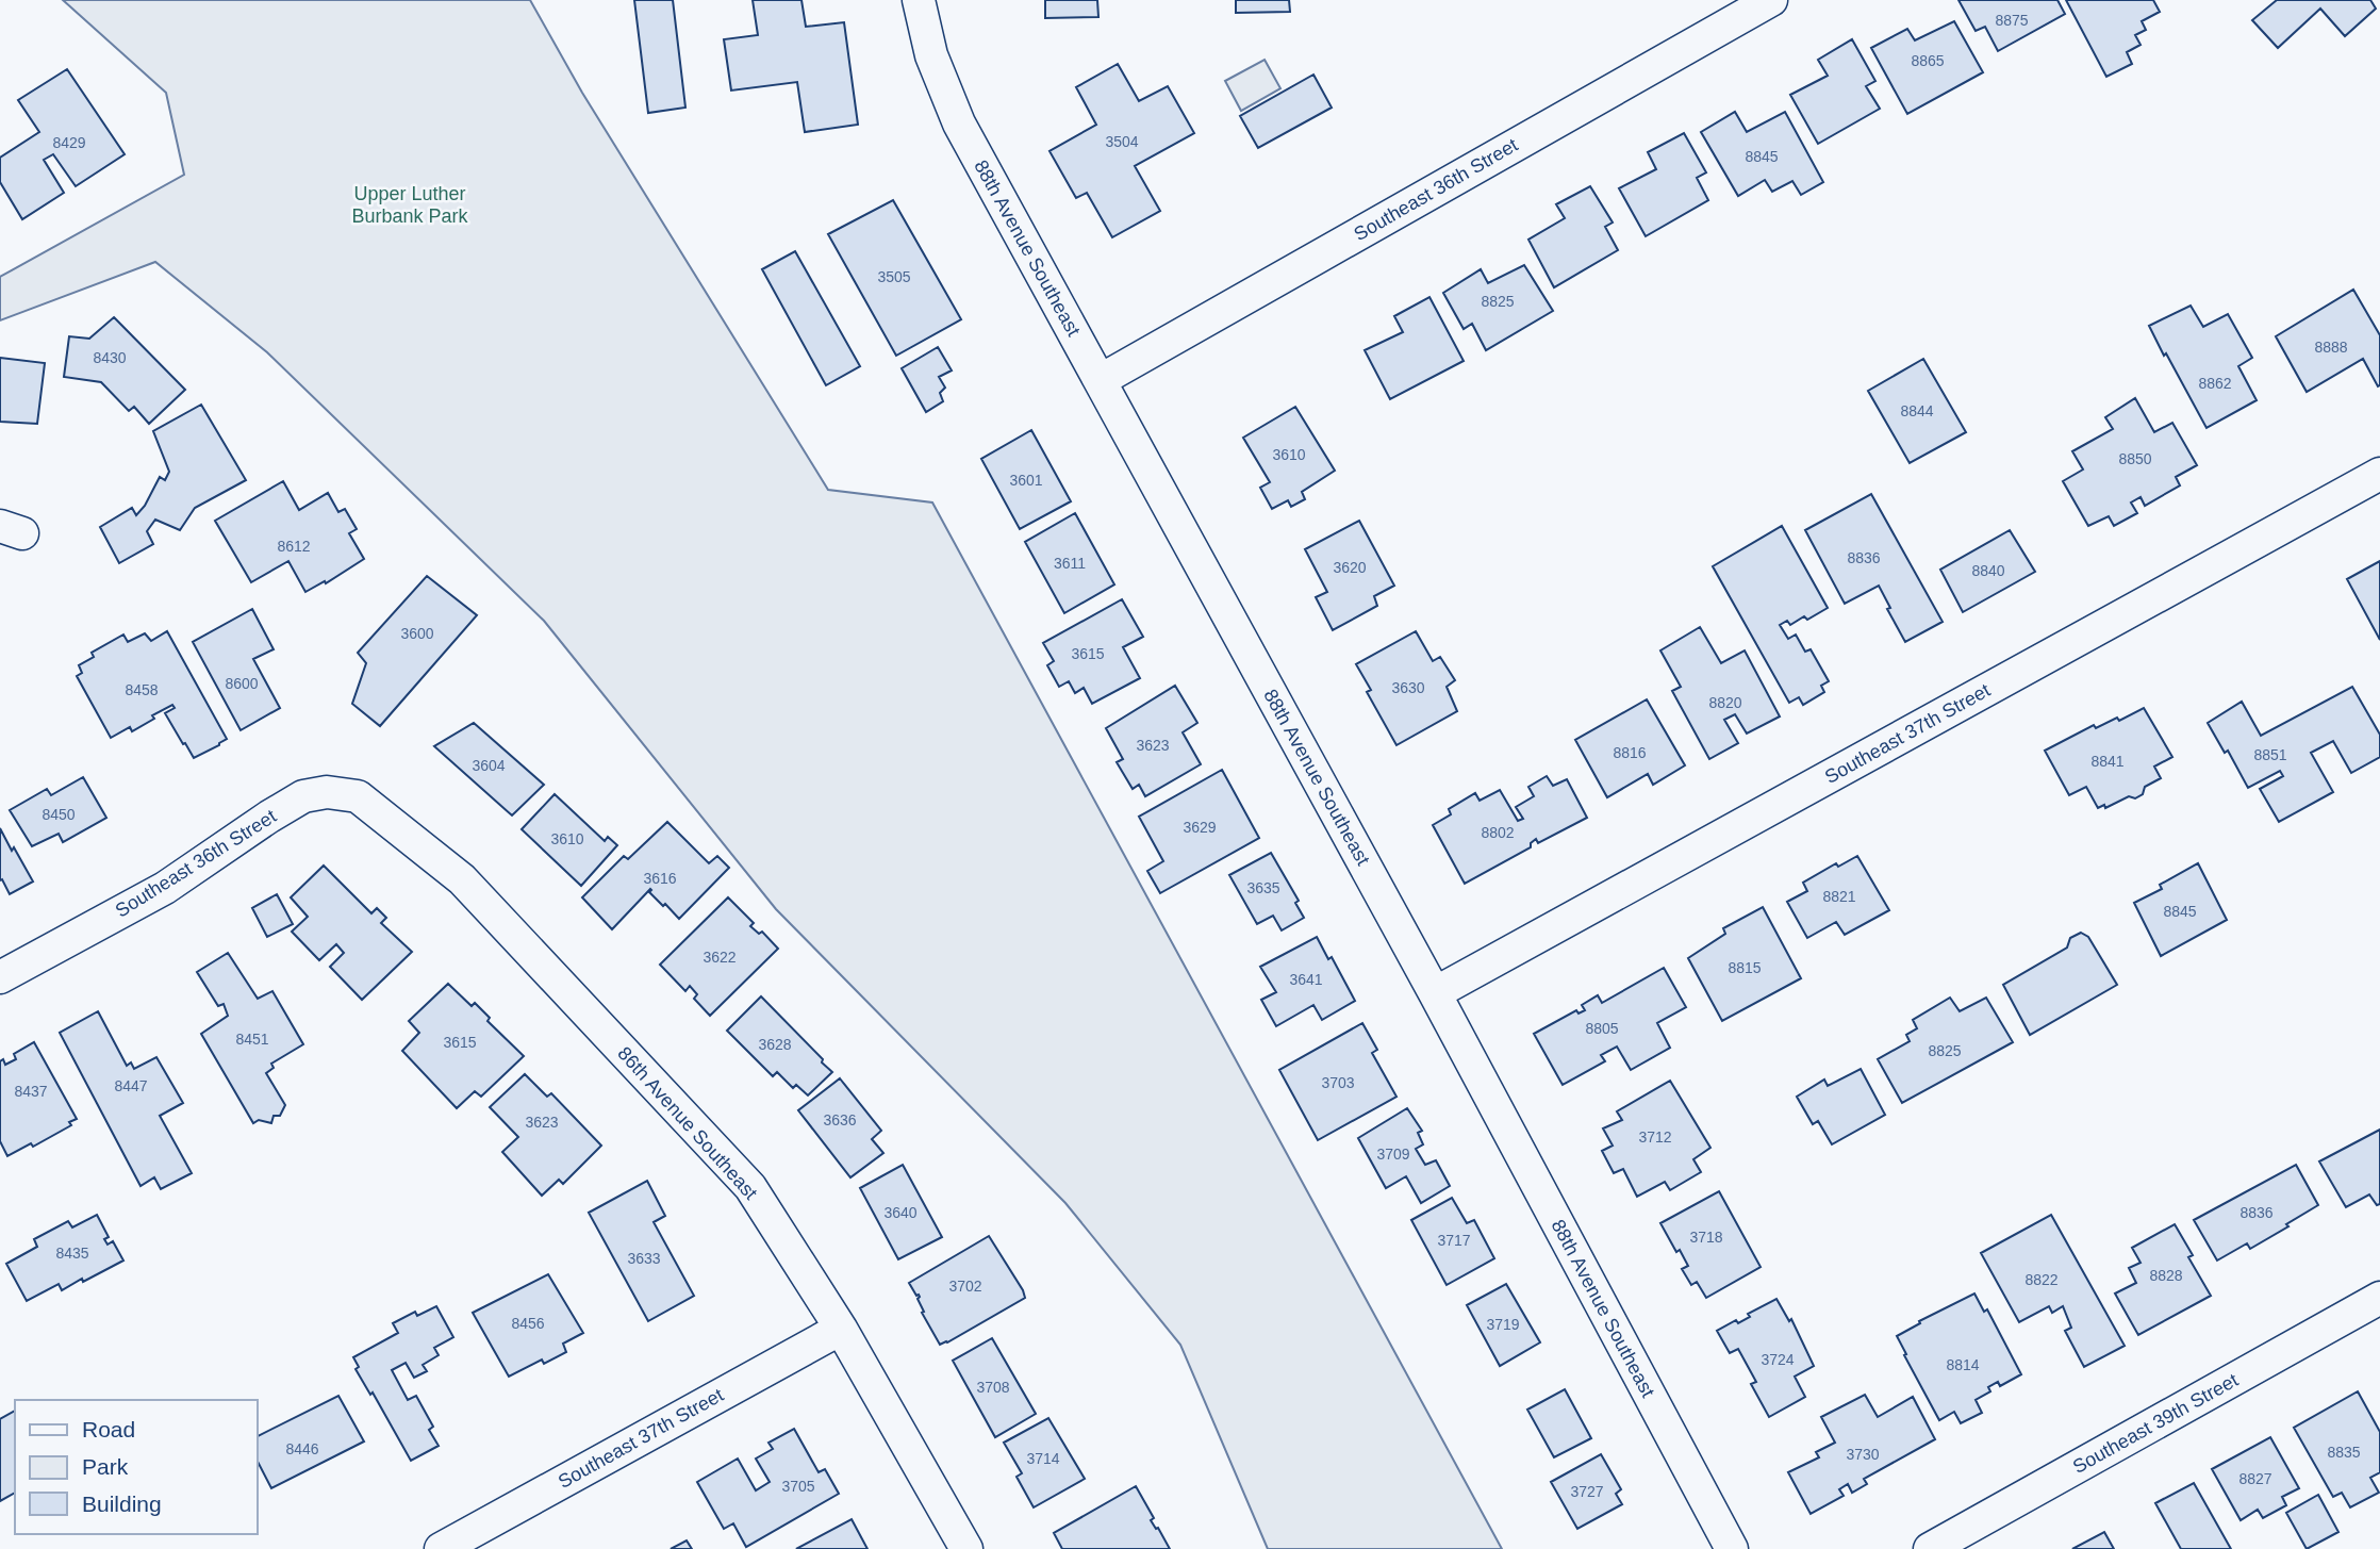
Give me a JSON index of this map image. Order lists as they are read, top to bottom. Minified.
{"streets":{"street":["Southeast 36th Street","88th Avenue Southeast","Southeast 37th Street","86th Avenue Southeast","Southeast 39th Street"]},"crossings":[["Southeast 36th Street","88th Avenue Southeast"],["Southeast 36th Street","86th Avenue Southeast"],["88th Avenue Southeast","Southeast 37th Street"],["Southeast 37th Street","86th Avenue Southeast"]],"parks":["Upper Luther Burbank Park"],"house_numbers":["8875","8865","3504","8429","8845","3505","8825","8888","8430","8862","8844","3610","8850","3601","8612","8836","3611","3620","8840","3600","3615","8600","3630","8458","8820","3623","8816","8851","8841","3604","8450","3629","8802","3610","3616","3635","8821","8845","3622","8815","3641","8805","8451","3615","3628","8825","3703","8447","8437","3636","3623","3712","3709","3640","8836","3718","3717","8435","3633","8828","8822","3702","8456","3719","3724","8814","3708","8446","8835","3730","3714","8827","3705","3727"],"legend":["Road","Park","Building"]}
